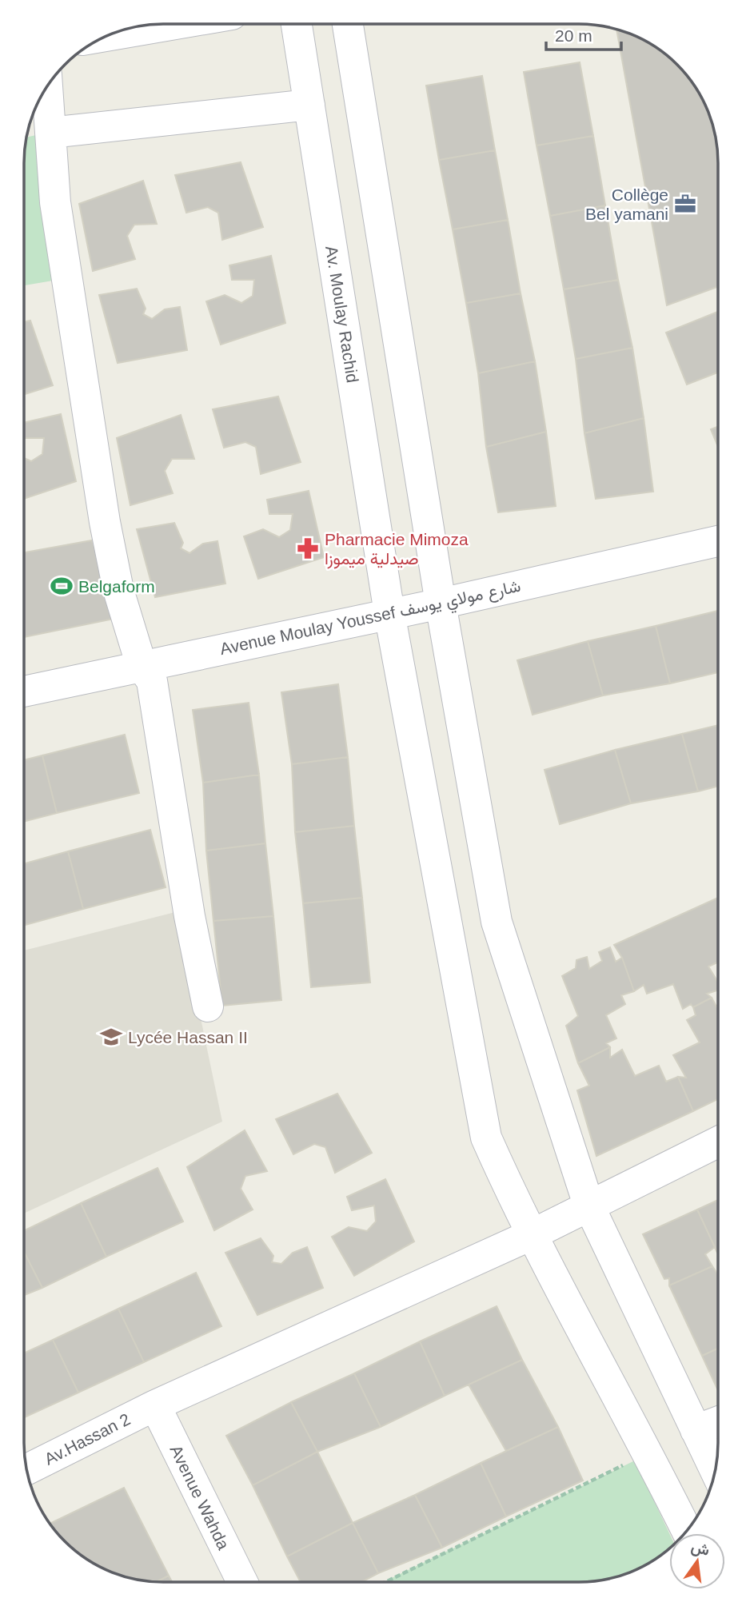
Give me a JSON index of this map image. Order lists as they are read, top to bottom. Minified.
{"streets":{"street":["Av. Moulay Rachid","Avenue Moulay Youssef شارع مولاي يوسف","Av.Hassan 2","Avenue Wahda"]},"crossings":[["Av. Moulay Rachid","Avenue Moulay Youssef شارع مولاي يوسف"],["Av. Moulay Rachid","Av.Hassan 2"],["Av.Hassan 2","Avenue Wahda"]],"places":{"office":["Collège Bel yamani"],"pharmacy":["Pharmacie Mimoza صيدلية ميموزا"],"sports":["Belgaform"],"school or university":["Lycée Hassan II"]},"scale_bar":"20 m","north":"top"}
